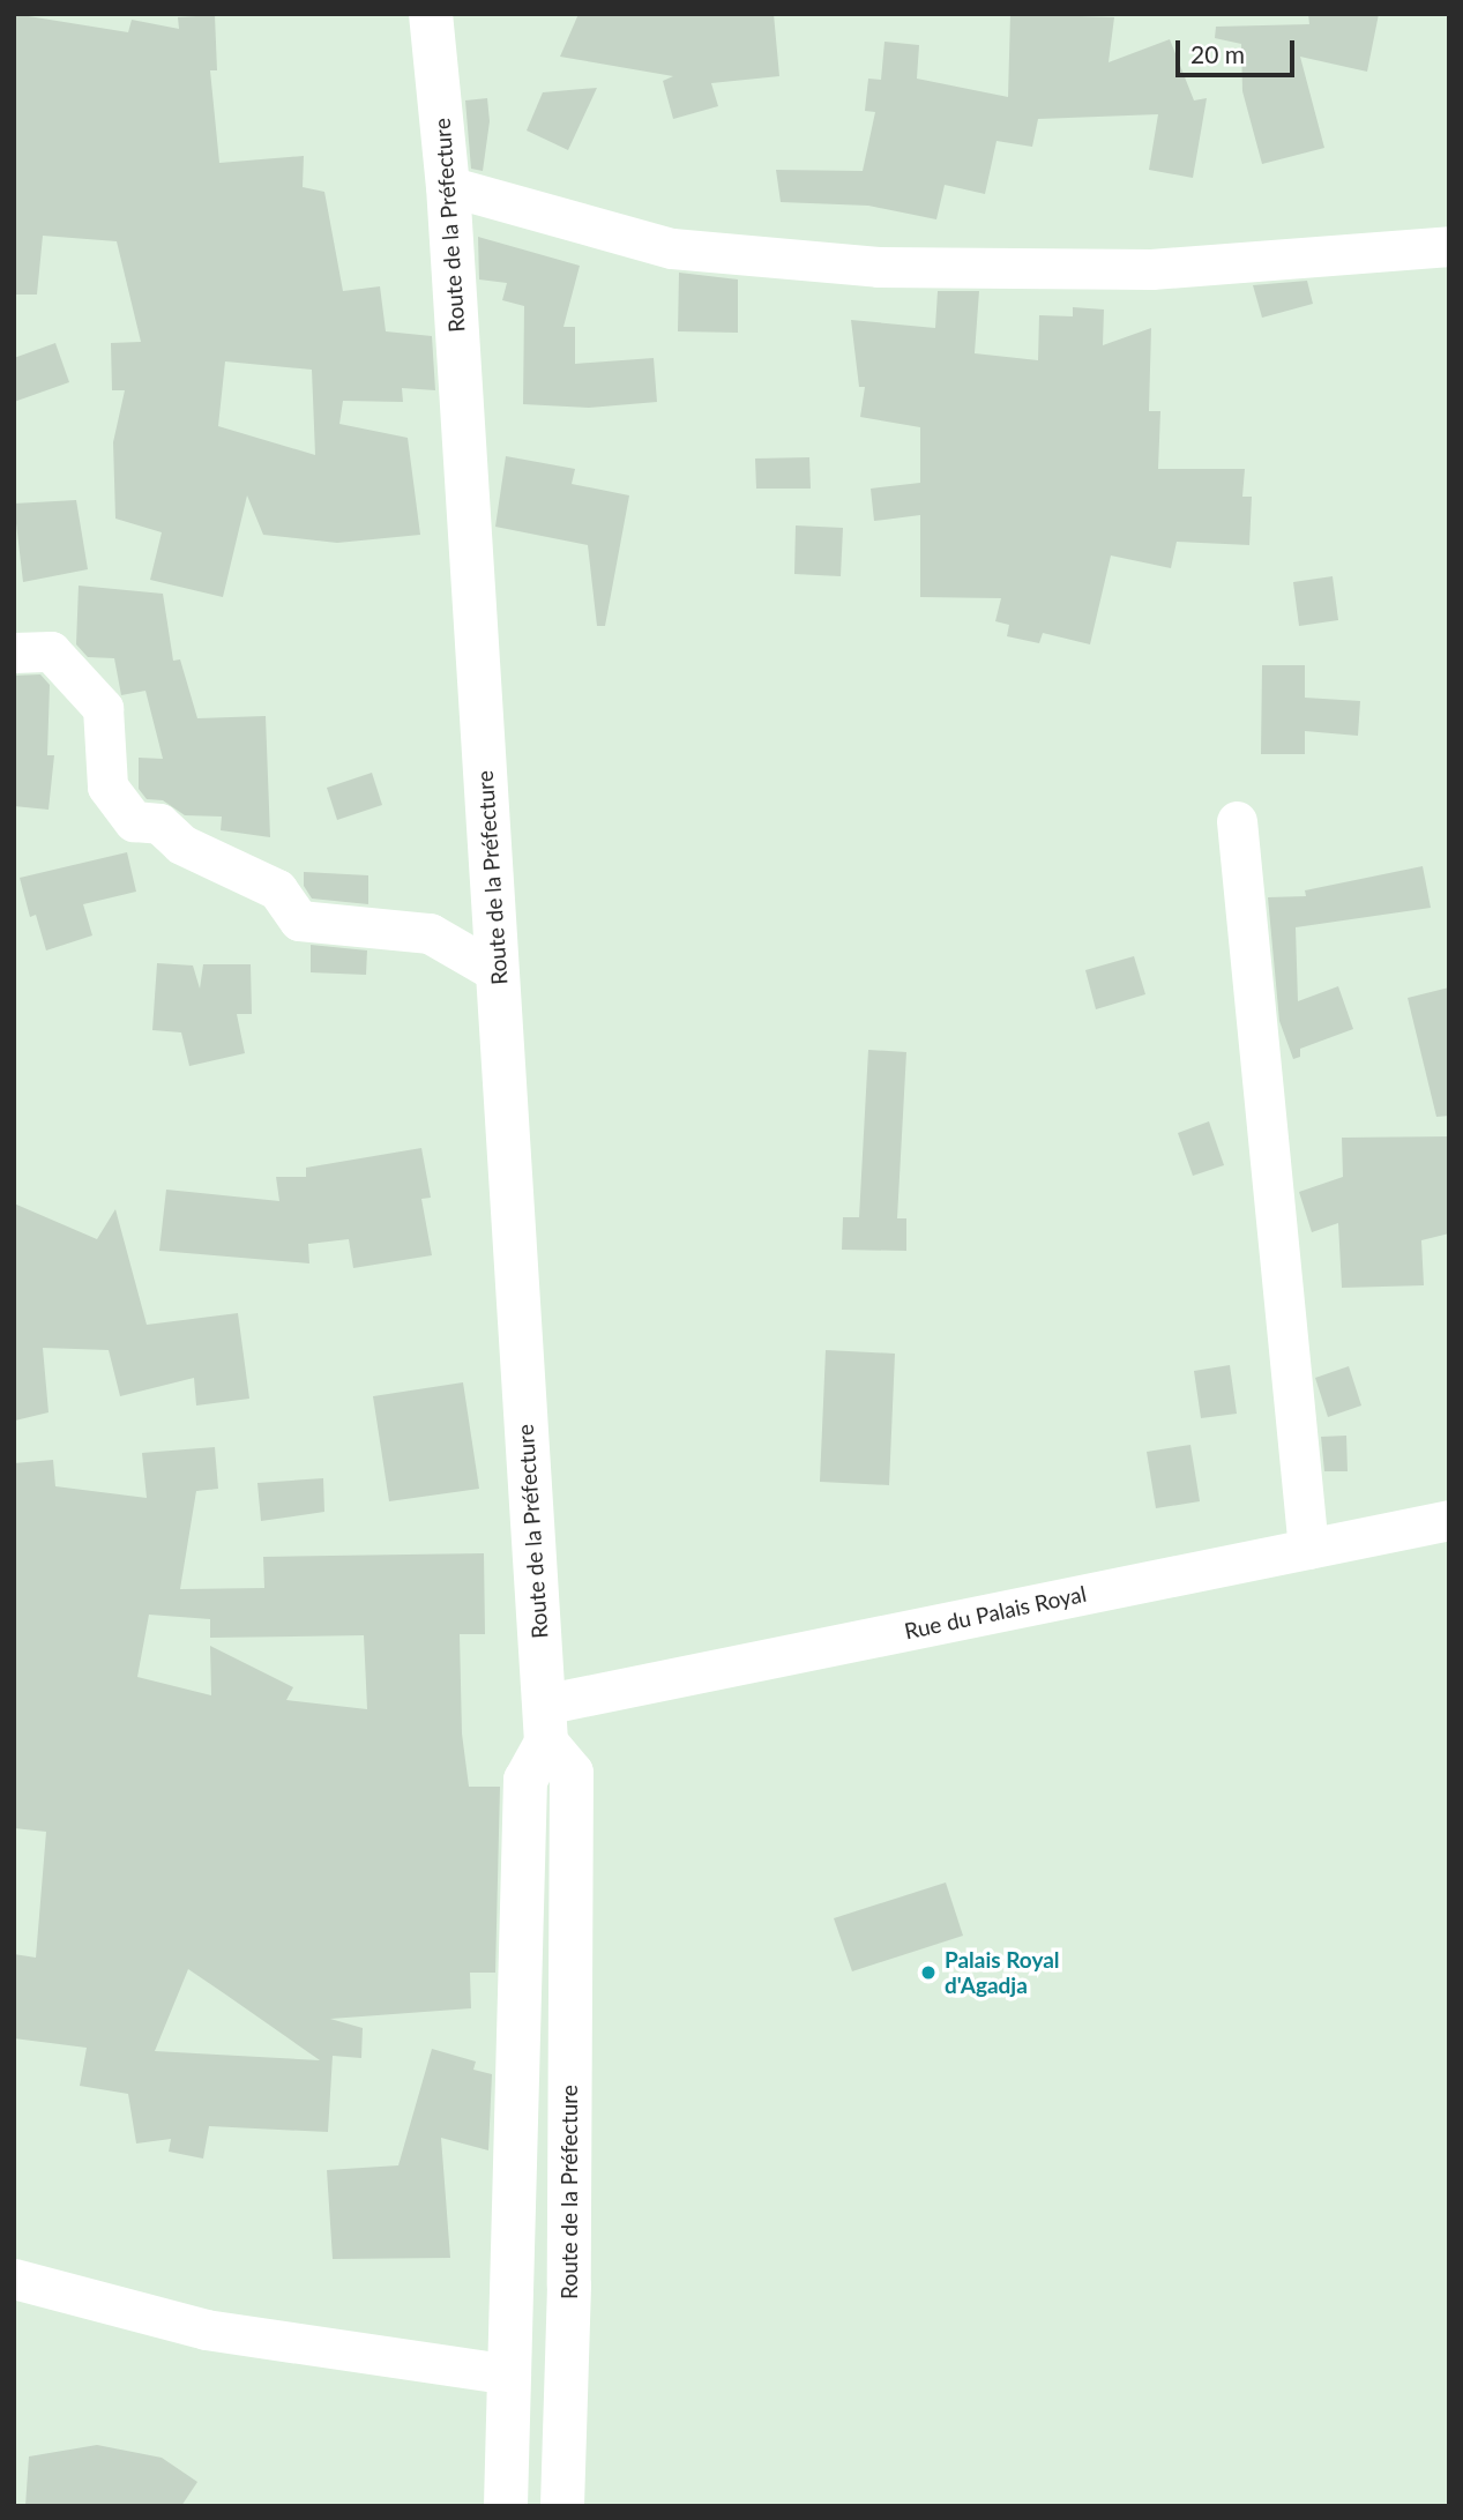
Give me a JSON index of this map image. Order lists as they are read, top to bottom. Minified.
{"streets":{"street":["Route de la Préfecture","Rue du Palais Royal"]},"crossings":[["Route de la Préfecture","Rue du Palais Royal"]],"places":["Palais Royal d'Agadja"],"scale_bar":"20 m"}
